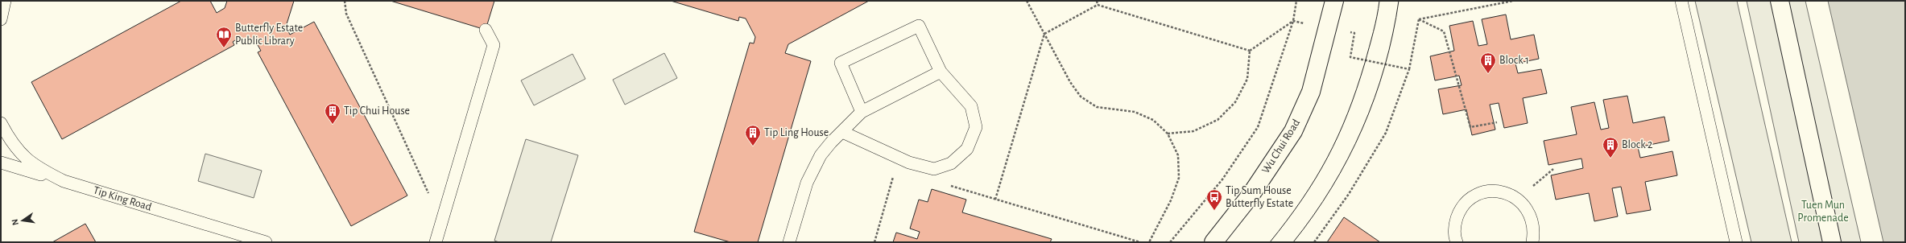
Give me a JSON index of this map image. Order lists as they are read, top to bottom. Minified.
{"streets":{"street":["Wu Chui Road"],"lane":["Tip King Road"]},"parks":["Tuen Mun Promenade"],"places":{"library":["Butterfly Estate Public Library"],"building":["Block 1","Tip Chui House","Tip Ling House","Block 2"],"bus stop":["Tip Sum House Butterfly Estate"]},"north":"left"}
